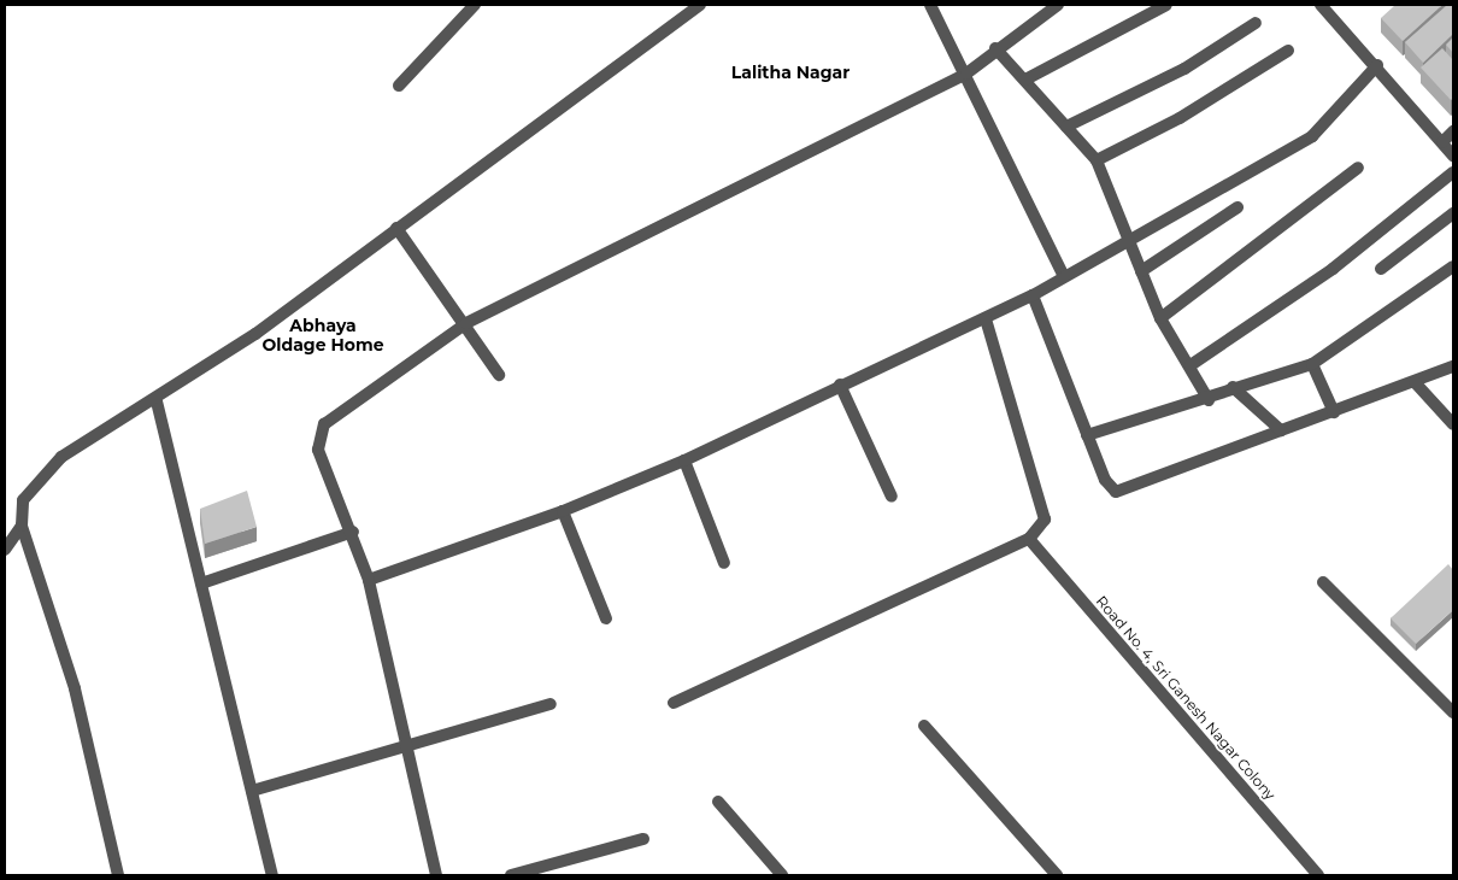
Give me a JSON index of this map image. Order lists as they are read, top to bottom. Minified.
{"streets":{"street":["Road No. 4, Sri Ganesh Nagar Colony"]},"districts":["Lalitha Nagar","Abhaya Oldage Home"]}
